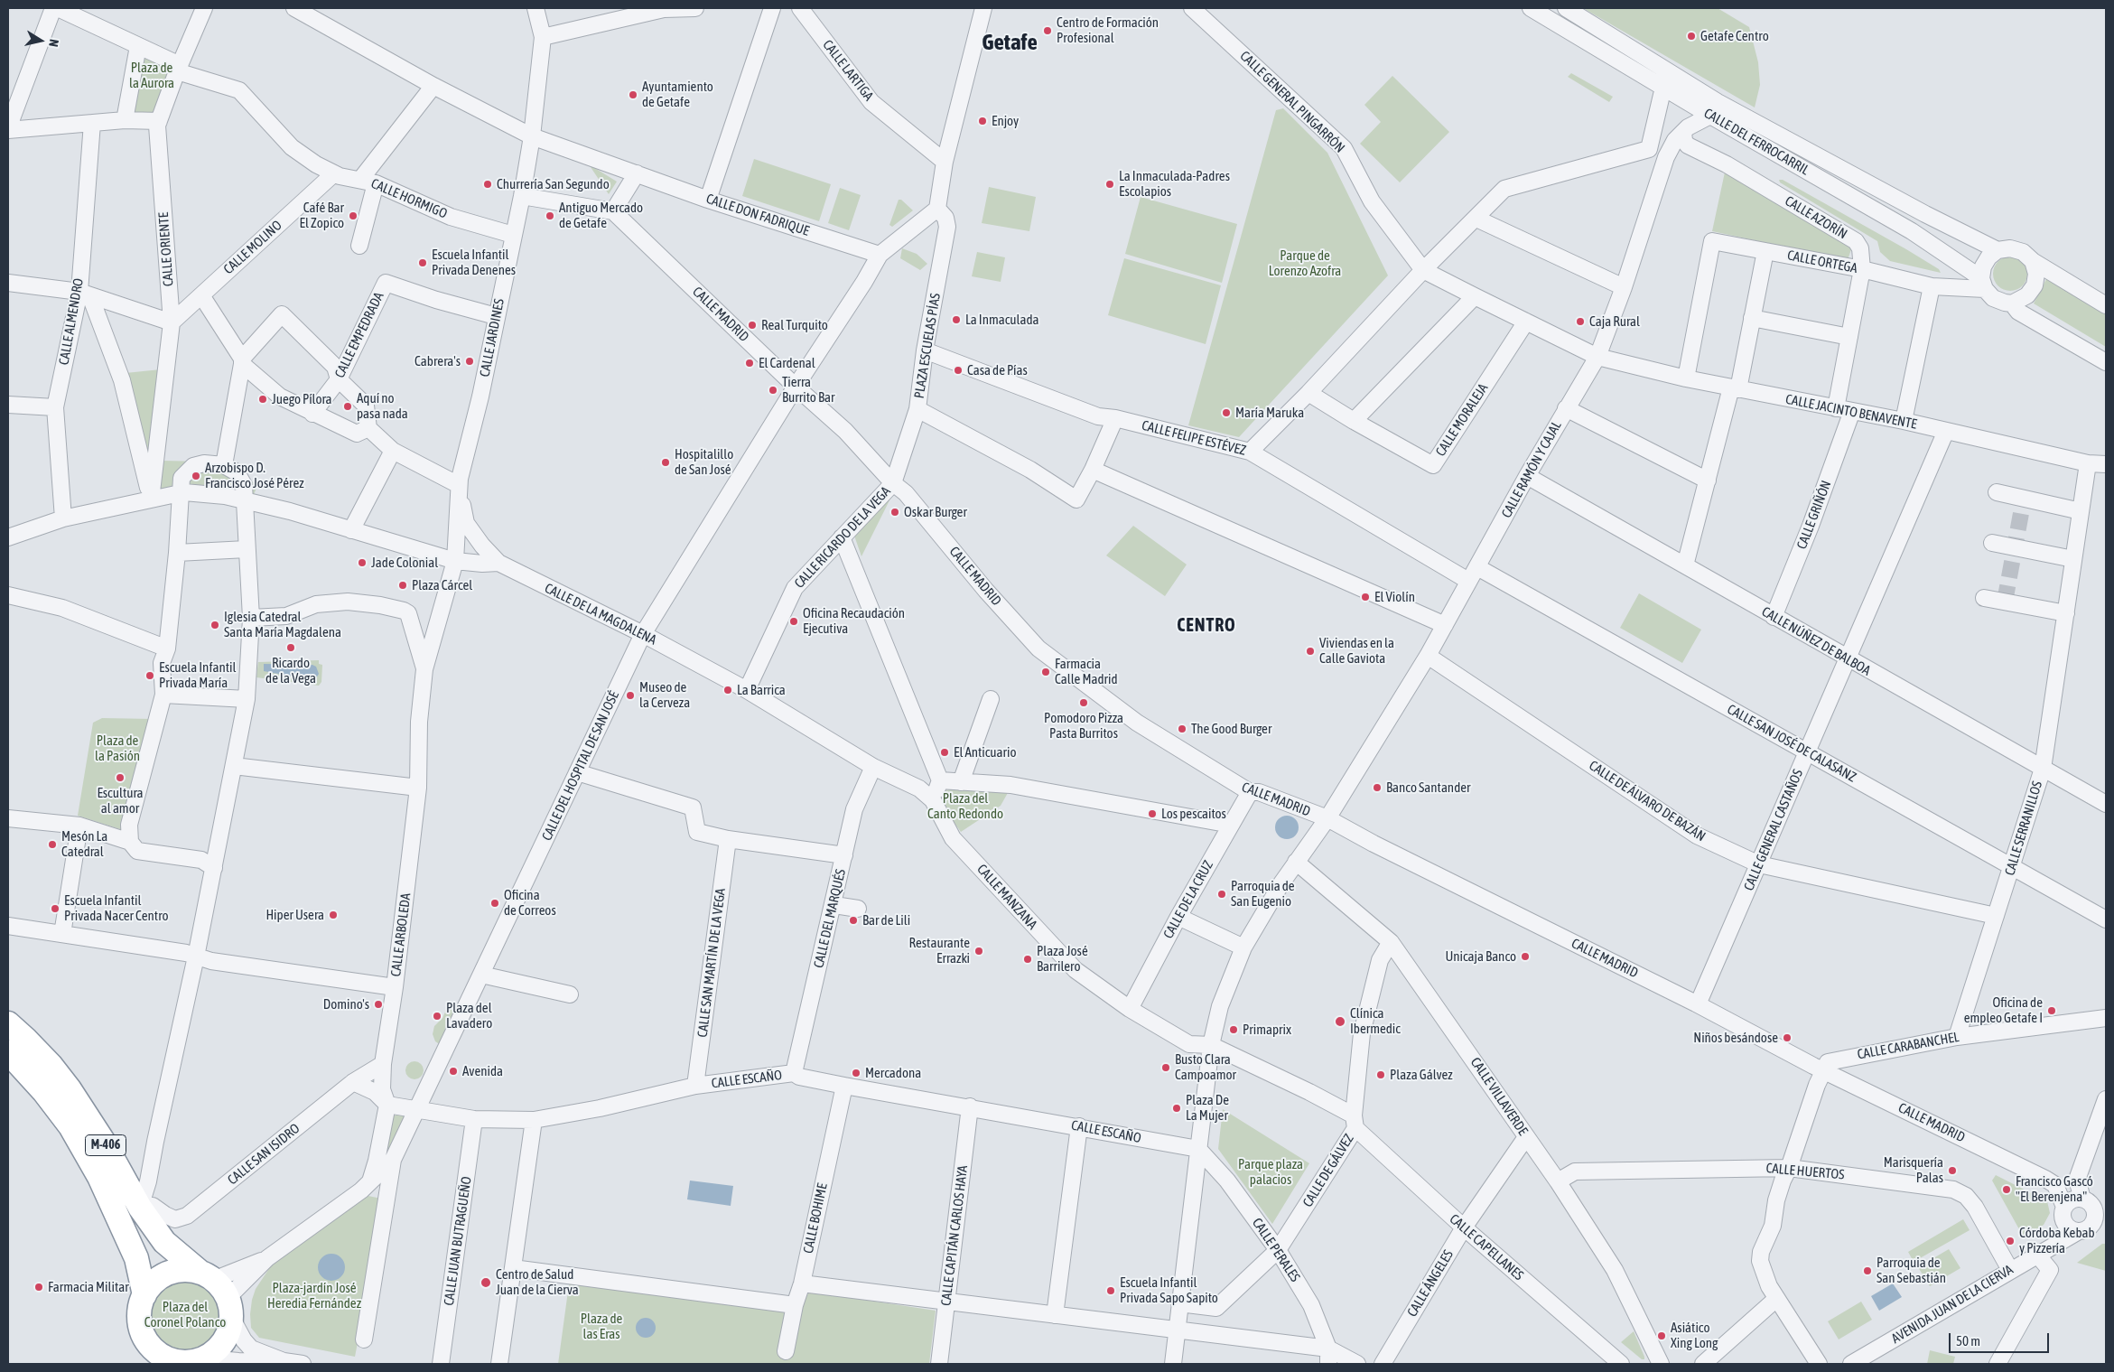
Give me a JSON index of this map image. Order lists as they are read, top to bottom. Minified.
{"streets":{"highway":["M-406"],"street":["CALLE LARTIGA","CALLE GENERAL PINGARRÓN","CALLE DEL FERROCARRIL","CALLE HORMIGO","CALLE DON FADRIQUE","CALLE AZORÍN","CALLE MOLINO","CALLE ORIENTE","CALLE ORTEGA","CALLE MADRID","CALLE ALMENDRO","CALLE EMPEDRADA","CALLE JARDINES","PLAZA ESCUELAS PÍAS","CALLE JACINTO BENAVENTE","CALLE MORALEJA","CALLE FELIPE ESTÉVEZ","CALLE RAMÓN Y CAJAL","CALLE GRIÑÓN","CALLE RICARDO DE LA VEGA","CALLE DE LA MAGDALENA","CALLE NÚÑEZ DE BALBOA","CALLE SAN JOSÉ DE CALASANZ","CALLE DEL HOSPITAL DE SAN JOSÉ","CALLE DE ÁLVARO DE BAZÁN","CALLE SERRANILLOS","CALLE GENERAL CASTAÑOS","CALLE MANZANA","CALLE DE LA CRUZ","CALLE DEL MARQUÉS","CALLE ARBOLEDA","CALLE SAN MARTÍN DE LA VEGA","CALLE CARABANCHEL","CALLE ESCAÑO","CALLE VILLAVERDE","CALLE SAN ISIDRO","CALLE DE GÁLVEZ","CALLE HUERTOS","CALLE BOHIME","CALLE CAPITÁN CARLOS HAYA","CALLE JUAN BUTRAGUEÑO","CALLE CAPELLANES","CALLE PERALES","CALLE ÁNGELES","AVENIDA JUAN DE LA CIERVA"]},"crossings":[["CALLE GENERAL PINGARRÓN","CALLE JACINTO BENAVENTE"],["CALLE GENERAL PINGARRÓN","CALLE MORALEJA"],["CALLE GENERAL PINGARRÓN","CALLE RAMÓN Y CAJAL"],["CALLE DEL FERROCARRIL","CALLE ORTEGA"],["CALLE DEL FERROCARRIL","CALLE RAMÓN Y CAJAL"],["CALLE HORMIGO","CALLE MOLINO"],["CALLE HORMIGO","CALLE ORIENTE"],["CALLE HORMIGO","CALLE JARDINES"],["CALLE DON FADRIQUE","CALLE JARDINES"],["CALLE DON FADRIQUE","CALLE DEL HOSPITAL DE SAN JOSÉ"],["CALLE AZORÍN","CALLE ORTEGA"],["CALLE AZORÍN","CALLE JACINTO BENAVENTE"],["CALLE AZORÍN","CALLE RAMÓN Y CAJAL"],["CALLE MOLINO","CALLE ORIENTE"],["CALLE ORIENTE","CALLE DE LA MAGDALENA"],["CALLE ORTEGA","CALLE JACINTO BENAVENTE"],["CALLE MADRID","PLAZA ESCUELAS PÍAS"],["CALLE MADRID","CALLE RAMÓN Y CAJAL"],["CALLE MADRID","CALLE RICARDO DE LA VEGA"],["CALLE MADRID","CALLE DEL HOSPITAL DE SAN JOSÉ"],["CALLE MADRID","CALLE GENERAL CASTAÑOS"],["CALLE MADRID","CALLE DE LA CRUZ"],["CALLE MADRID","CALLE CARABANCHEL"],["CALLE ALMENDRO","CALLE DE LA MAGDALENA"],["CALLE EMPEDRADA","CALLE JARDINES"],["CALLE JARDINES","CALLE DE LA MAGDALENA"],["CALLE JARDINES","CALLE ARBOLEDA"],["PLAZA ESCUELAS PÍAS","CALLE FELIPE ESTÉVEZ"],["PLAZA ESCUELAS PÍAS","CALLE RICARDO DE LA VEGA"],["CALLE JACINTO BENAVENTE","CALLE RAMÓN Y CAJAL"],["CALLE JACINTO BENAVENTE","CALLE GRIÑÓN"],["CALLE JACINTO BENAVENTE","CALLE SERRANILLOS"],["CALLE JACINTO BENAVENTE","CALLE GENERAL CASTAÑOS"],["CALLE FELIPE ESTÉVEZ","CALLE RAMÓN Y CAJAL"],["CALLE RAMÓN Y CAJAL","CALLE NÚÑEZ DE BALBOA"],["CALLE RAMÓN Y CAJAL","CALLE SAN JOSÉ DE CALASANZ"],["CALLE RAMÓN Y CAJAL","CALLE DE ÁLVARO DE BAZÁN"],["CALLE RAMÓN Y CAJAL","CALLE MANZANA"],["CALLE RAMÓN Y CAJAL","CALLE ESCAÑO"],["CALLE RAMÓN Y CAJAL","CALLE VILLAVERDE"],["CALLE RAMÓN Y CAJAL","CALLE DE GÁLVEZ"],["CALLE RAMÓN Y CAJAL","CALLE CAPELLANES"],["CALLE RAMÓN Y CAJAL","CALLE PERALES"],["CALLE GRIÑÓN","CALLE NÚÑEZ DE BALBOA"],["CALLE RICARDO DE LA VEGA","CALLE DE LA MAGDALENA"],["CALLE DE LA MAGDALENA","CALLE DEL HOSPITAL DE SAN JOSÉ"],["CALLE DE LA MAGDALENA","CALLE MANZANA"],["CALLE DE LA MAGDALENA","CALLE DEL MARQUÉS"],["CALLE DE LA MAGDALENA","CALLE ARBOLEDA"],["CALLE NÚÑEZ DE BALBOA","CALLE SERRANILLOS"],["CALLE NÚÑEZ DE BALBOA","CALLE GENERAL CASTAÑOS"],["CALLE SAN JOSÉ DE CALASANZ","CALLE SERRANILLOS"],["CALLE SAN JOSÉ DE CALASANZ","CALLE GENERAL CASTAÑOS"],["CALLE DEL HOSPITAL DE SAN JOSÉ","CALLE ARBOLEDA"],["CALLE DEL HOSPITAL DE SAN JOSÉ","CALLE ESCAÑO"],["CALLE DE ÁLVARO DE BAZÁN","CALLE SERRANILLOS"],["CALLE DE ÁLVARO DE BAZÁN","CALLE GENERAL CASTAÑOS"],["CALLE SERRANILLOS","CALLE CARABANCHEL"],["CALLE MANZANA","CALLE DE LA CRUZ"],["CALLE MANZANA","CALLE CAPELLANES"],["CALLE DEL MARQUÉS","CALLE ESCAÑO"],["CALLE ARBOLEDA","CALLE ESCAÑO"],["CALLE ARBOLEDA","CALLE SAN ISIDRO"],["CALLE SAN MARTÍN DE LA VEGA","CALLE ESCAÑO"],["CALLE ESCAÑO","CALLE SAN ISIDRO"],["CALLE ESCAÑO","CALLE BOHIME"],["CALLE ESCAÑO","CALLE CAPITÁN CARLOS HAYA"],["CALLE ESCAÑO","CALLE JUAN BUTRAGUEÑO"],["CALLE ESCAÑO","CALLE PERALES"],["CALLE VILLAVERDE","CALLE DE GÁLVEZ"],["CALLE VILLAVERDE","CALLE HUERTOS"],["CALLE VILLAVERDE","CALLE ÁNGELES"],["M-406","CALLE SAN ISIDRO"],["CALLE DE GÁLVEZ","CALLE CAPELLANES"],["CALLE DE GÁLVEZ","CALLE PERALES"],["CALLE HUERTOS","AVENIDA JUAN DE LA CIERVA"],["CALLE CAPELLANES","CALLE ÁNGELES"]],"districts":["Getafe","CENTRO"],"parks":["Plaza de la Aurora","Parque de Lorenzo Azofra","Plaza de la Pasión","Plaza del Canto Redondo","Parque plaza palacios","Plaza-jardín José Heredia Fernández","Plaza del Coronel Polanco","Plaza de las Eras"],"places":["Centro de Formación Profesional","Getafe Centro","Ayuntamiento de Getafe","Enjoy","Churrería San Segundo","La Inmaculada-Padres Escolapios","Café Bar El Zopico","Antiguo Mercado de Getafe","Escuela Infantil Privada Denenes","La Inmaculada","Caja Rural","Real Turquito","Cabrera's","El Cardenal","Casa de Pías","Tierra Burrito Bar","Juego Pílora","Aquí no pasa nada","María Maruka","Hospitalillo de San José","Arzobispo D. Francisco José Pérez","Oskar Burger","Jade Colonial","Plaza Cárcel","El Violín","Oficina Recaudación Ejecutiva","Iglesia Catedral Santa María Magdalena","Ricardo de la Vega","Viviendas en la Calle Gaviota","Farmacia Calle Madrid","Escuela Infantil Privada María","La Barrica","Museo de la Cerveza","Pomodoro Pizza Pasta Burritos","The Good Burger","El Anticuario","Escultura al amor","Banco Santander","Los pescaitos","Mesón La Catedral","Parroquia de San Eugenio","Oficina de Correos","Escuela Infantil Privada Nacer Centro","Hiper Usera","Bar de Lili","Restaurante Errazki","Unicaja Banco","Plaza José Barrilero","Domino's","Oficina de empleo Getafe I","Plaza del Lavadero","Clínica Ibermedic","Primaprix","Niños besándose","Busto Clara Campoamor","Avenida","Mercadona","Plaza Gálvez","Plaza De La Mujer","Marisquería Palas","Francisco Gascó \"El Berenjena\"","Córdoba Kebab y Pizzería","Parroquia de San Sebastián","Centro de Salud Juan de la Cierva","Farmacia Militar","Escuela Infantil Privada Sapo Sapito","Asiático Xing Long"],"scale_bar":"50 m","north":"right"}
